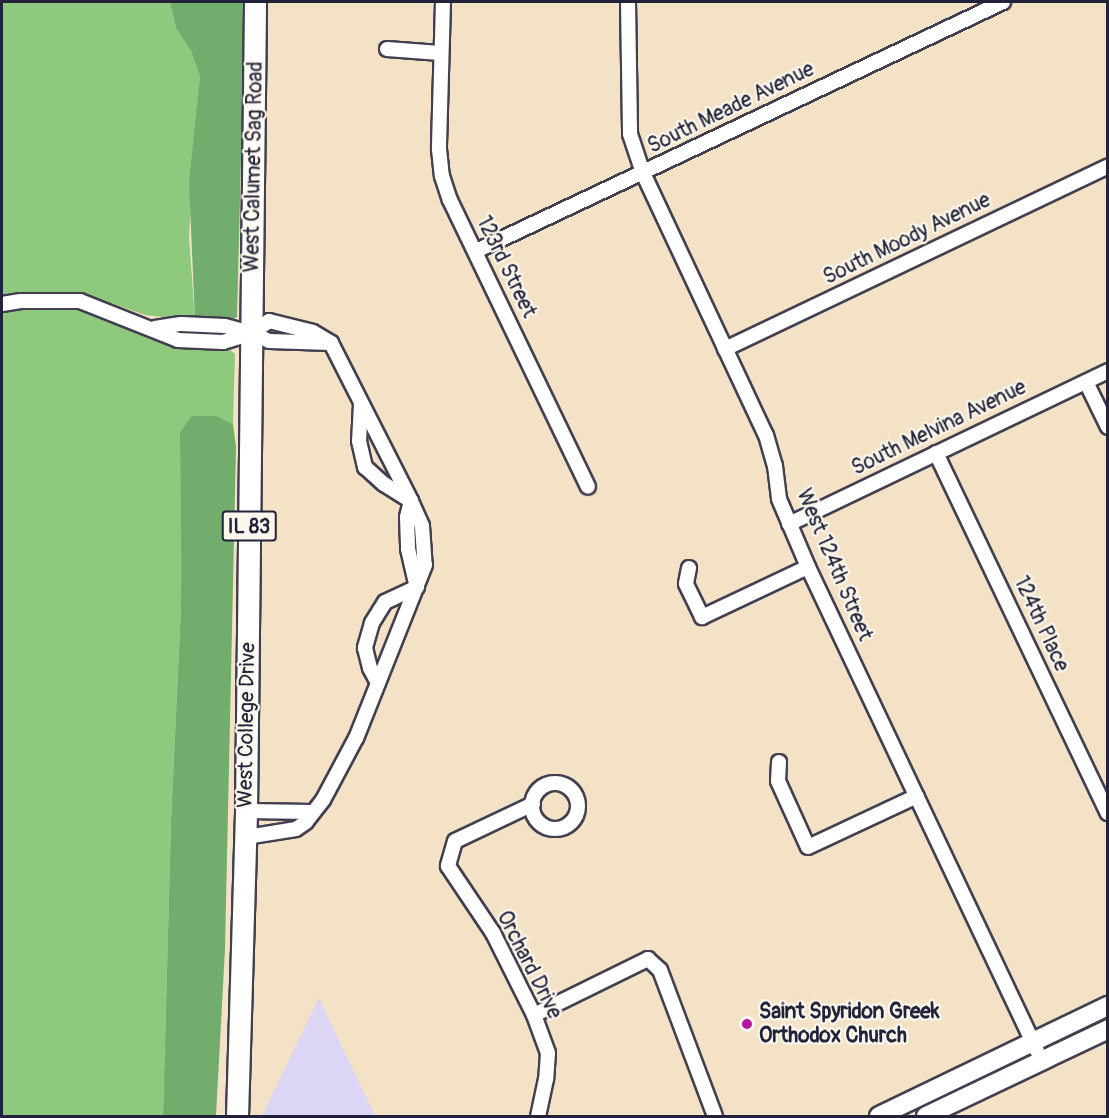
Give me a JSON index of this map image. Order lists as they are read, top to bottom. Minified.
{"streets":{"main road":["West Calumet Sag Road","IL 83","West College Drive"],"street":["South Meade Avenue","South Moody Avenue","123rd Street","South Melvina Avenue","West 124th Street","124th Place","Orchard Drive"]},"crossings":[["South Meade Avenue","123rd Street"],["South Meade Avenue","West 124th Street"],["West Calumet Sag Road","West College Drive"],["South Moody Avenue","West 124th Street"],["South Melvina Avenue","West 124th Street"],["South Melvina Avenue","124th Place"]],"places":["Saint Spyridon Greek Orthodox Church"]}
